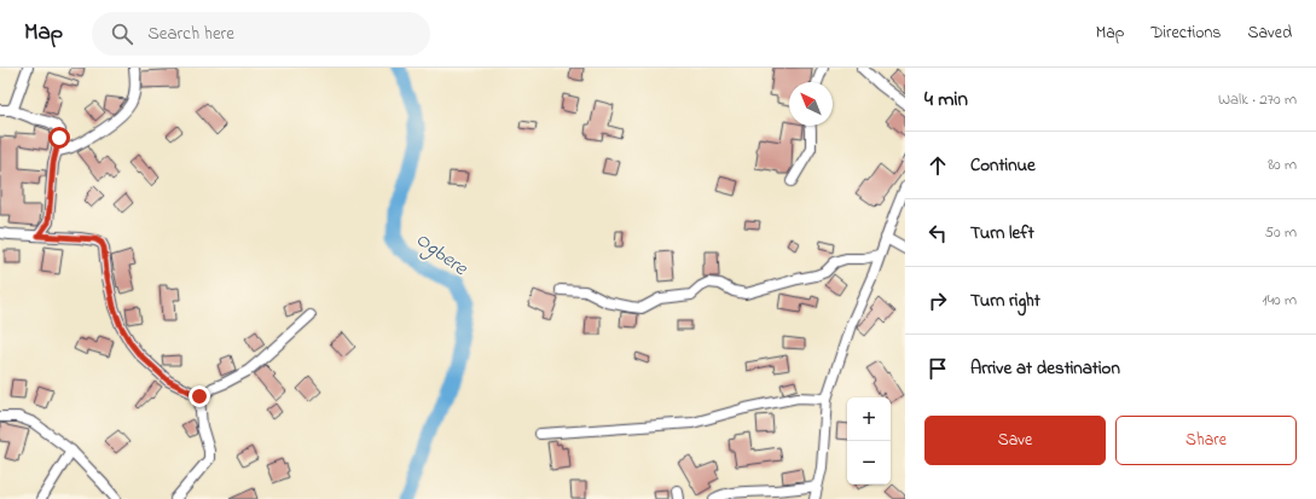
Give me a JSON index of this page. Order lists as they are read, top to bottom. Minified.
{"water":["Ogbere"],"north":"top left","page":{"header":"Map","search":"Search here","nav":["Map","Directions","Saved"],"heading":["4 min","Walk · 270 m"],"list":[["Continue","80 m"],["Turn left","50 m"],["Turn right","140 m"],"Arrive at destination"],"map_buttons":["+","−"],"buttons":["Save","Share"]}}
